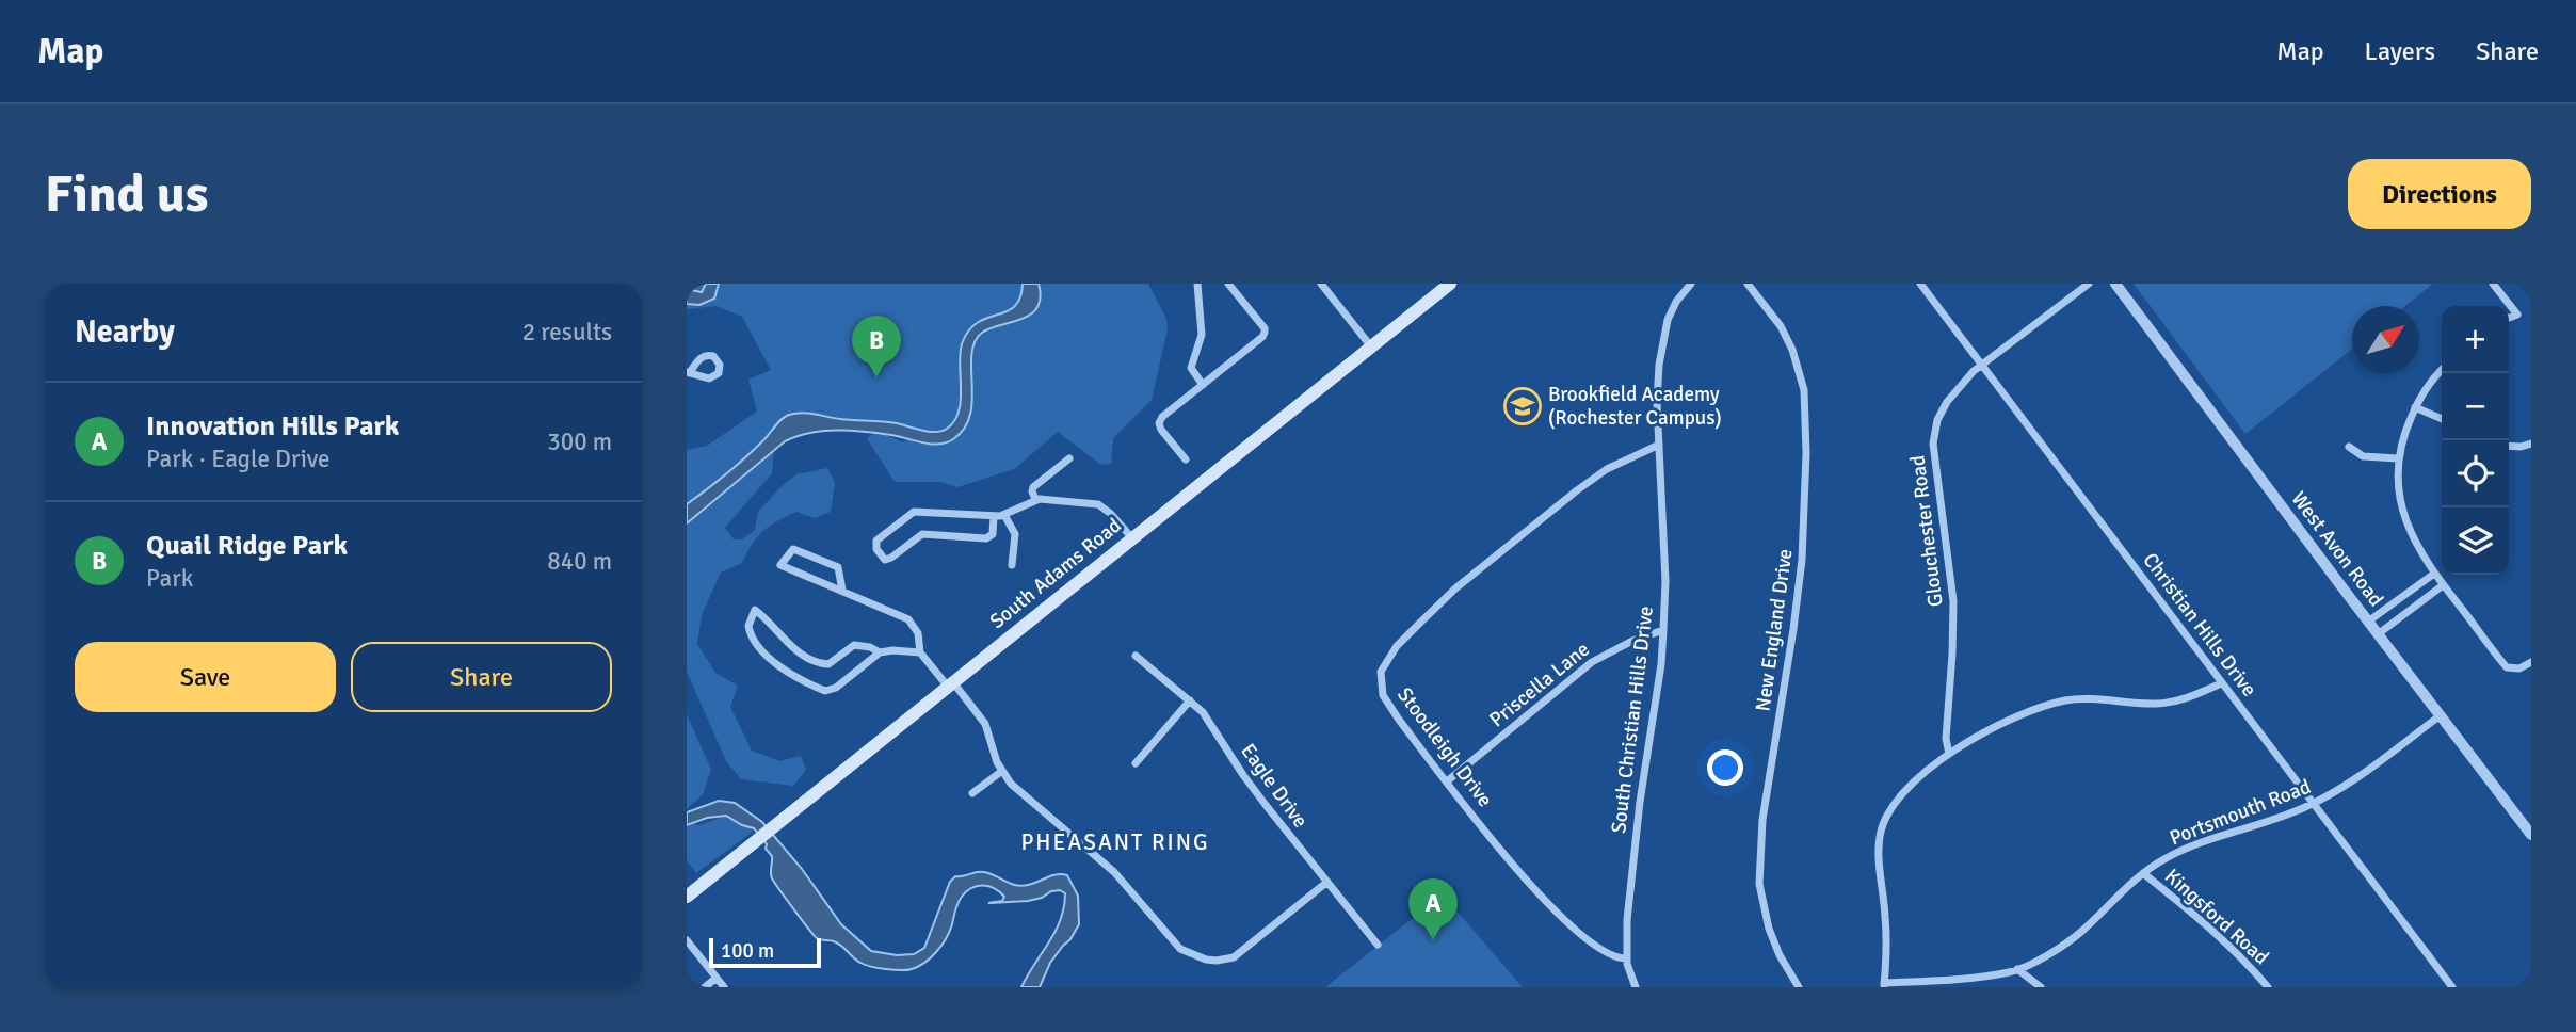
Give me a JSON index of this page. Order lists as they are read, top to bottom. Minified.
{"streets":{"main road":["South Adams Road"],"street":["Glouchester Road","West Avon Road","Christian Hills Drive","New England Drive","Priscella Lane","South Christian Hills Drive","Stoodleigh Drive","Eagle Drive","Portsmouth Road","Kingsford Road"]},"crossings":[["Glouchester Road","Christian Hills Drive"],["West Avon Road","Portsmouth Road"],["Christian Hills Drive","Portsmouth Road"],["Priscella Lane","South Christian Hills Drive"],["Priscella Lane","Stoodleigh Drive"],["South Christian Hills Drive","Stoodleigh Drive"],["Portsmouth Road","Kingsford Road"]],"districts":["PHEASANT RING"],"places":{"school or university":["Brookfield Academy (Rochester Campus)"]},"scale_bar":"100 m","north":"top right","page":{"header":"Map","nav":["Map","Layers","Share"],"buttons":["Directions",["Save","Share"]],"title":"Find us","heading":["Nearby","2 results"],"map_buttons":["+","−"],"pins":["B","A"],"list":[{"mark":"A","name":"Innovation Hills Park","note":"Park · Eagle Drive","value":"300 m"},{"mark":"B","name":"Quail Ridge Park","note":"Park","value":"840 m"}],"scale":"100 m"}}
